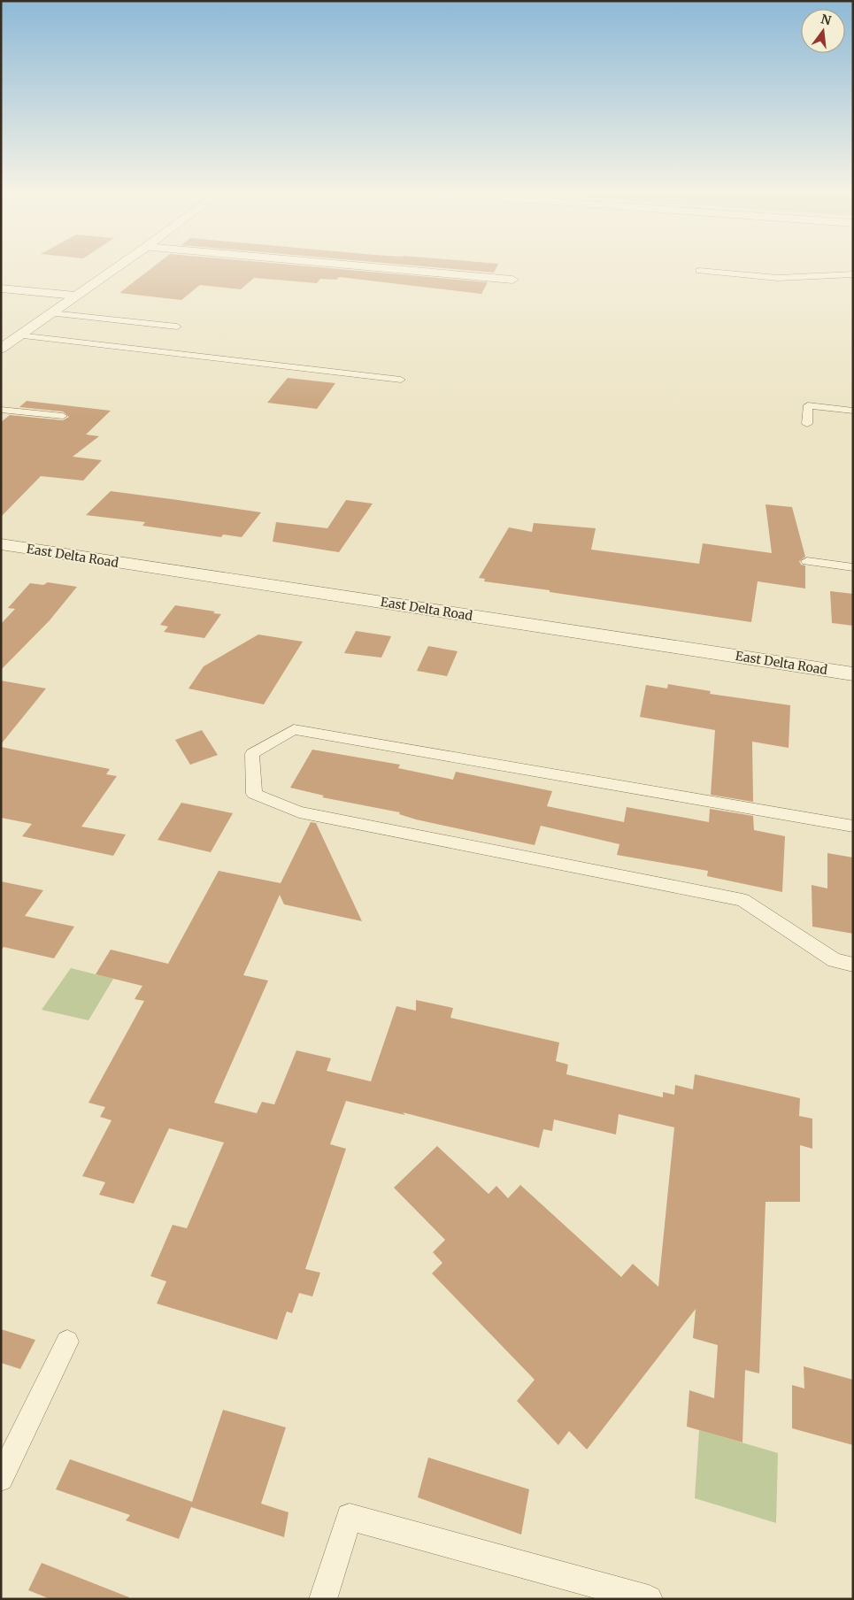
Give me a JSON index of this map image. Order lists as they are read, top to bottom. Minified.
{"streets":{"street":["East Delta Road"]},"north":"top"}
